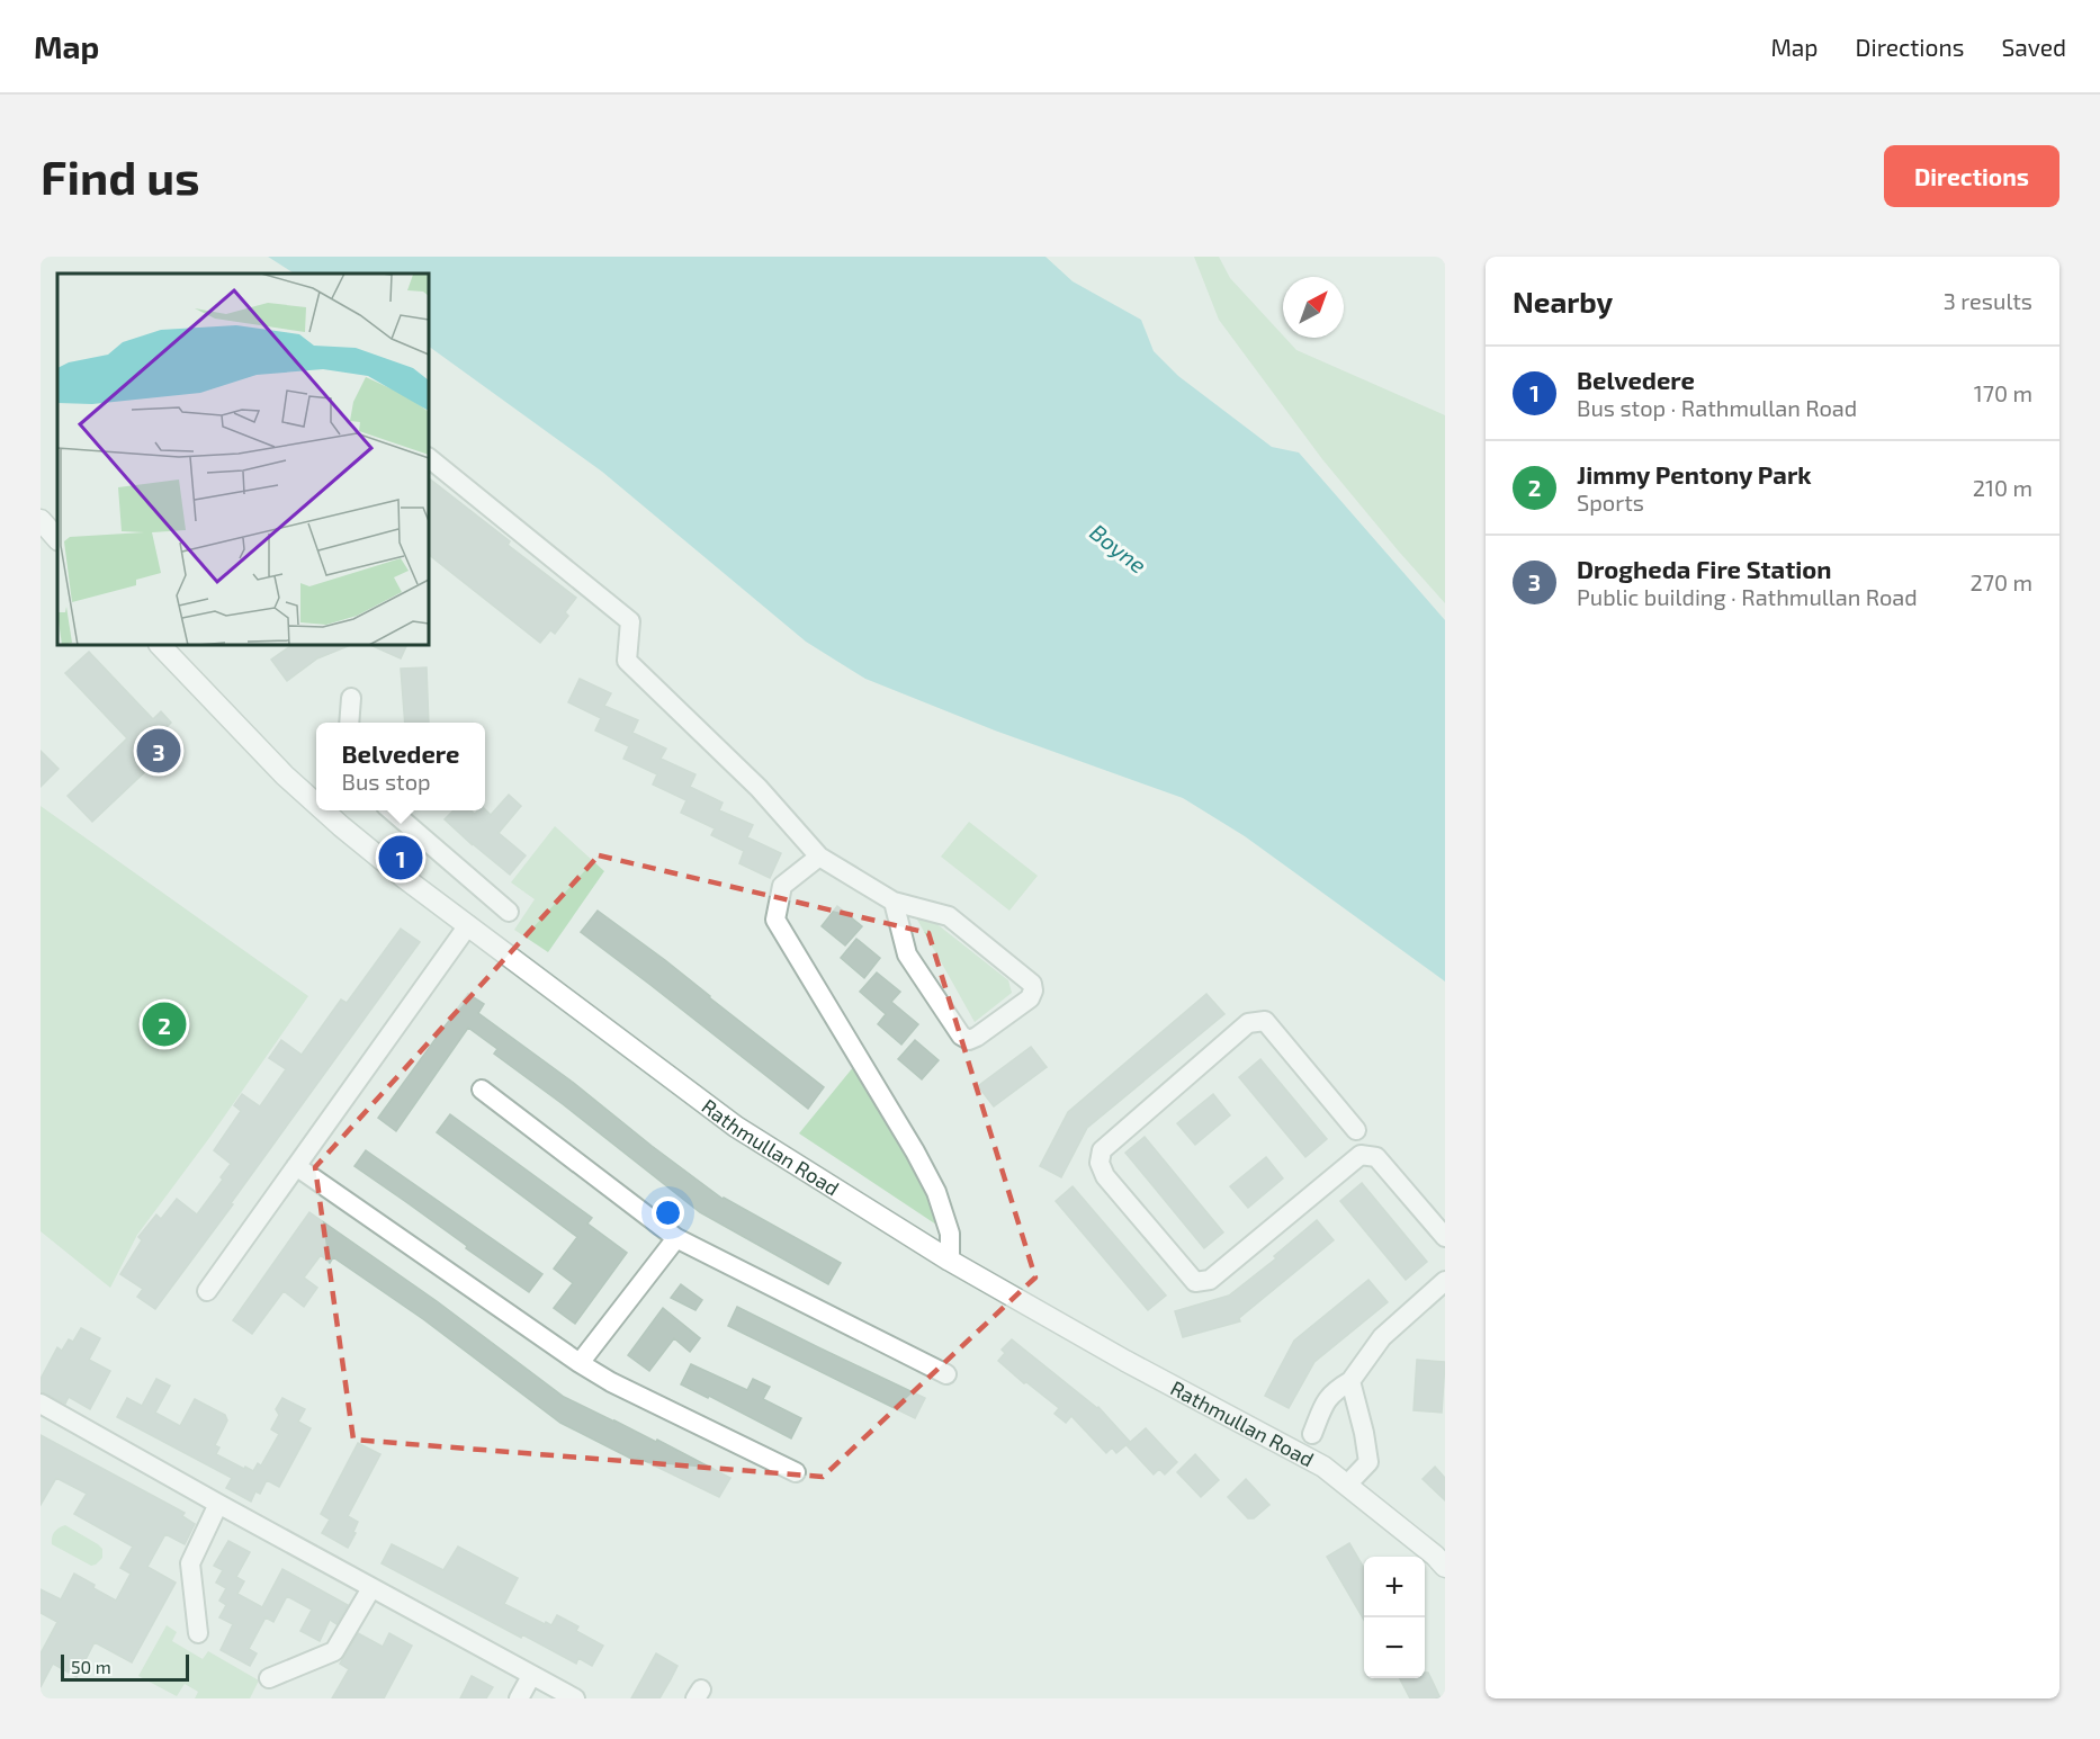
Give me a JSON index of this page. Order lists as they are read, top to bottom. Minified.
{"streets":{"street":["Rathmullan Road"]},"water":["Boyne"],"scale_bar":"50 m","north":"top right","page":{"header":"Map","nav":["Map","Directions","Saved"],"buttons":"Directions","title":"Find us","heading":["Nearby","3 results"],"list":[{"mark":"1","name":"Belvedere","note":"Bus stop · Rathmullan Road","value":"170 m"},{"mark":"2","name":"Jimmy Pentony Park","note":"Sports","value":"210 m"},{"mark":"3","name":"Drogheda Fire Station","note":"Public building · Rathmullan Road","value":"270 m"}],"popup":["Belvedere","Bus stop"],"pins":["3","1","2"],"map_buttons":["+","−"],"scale":"50 m"}}
